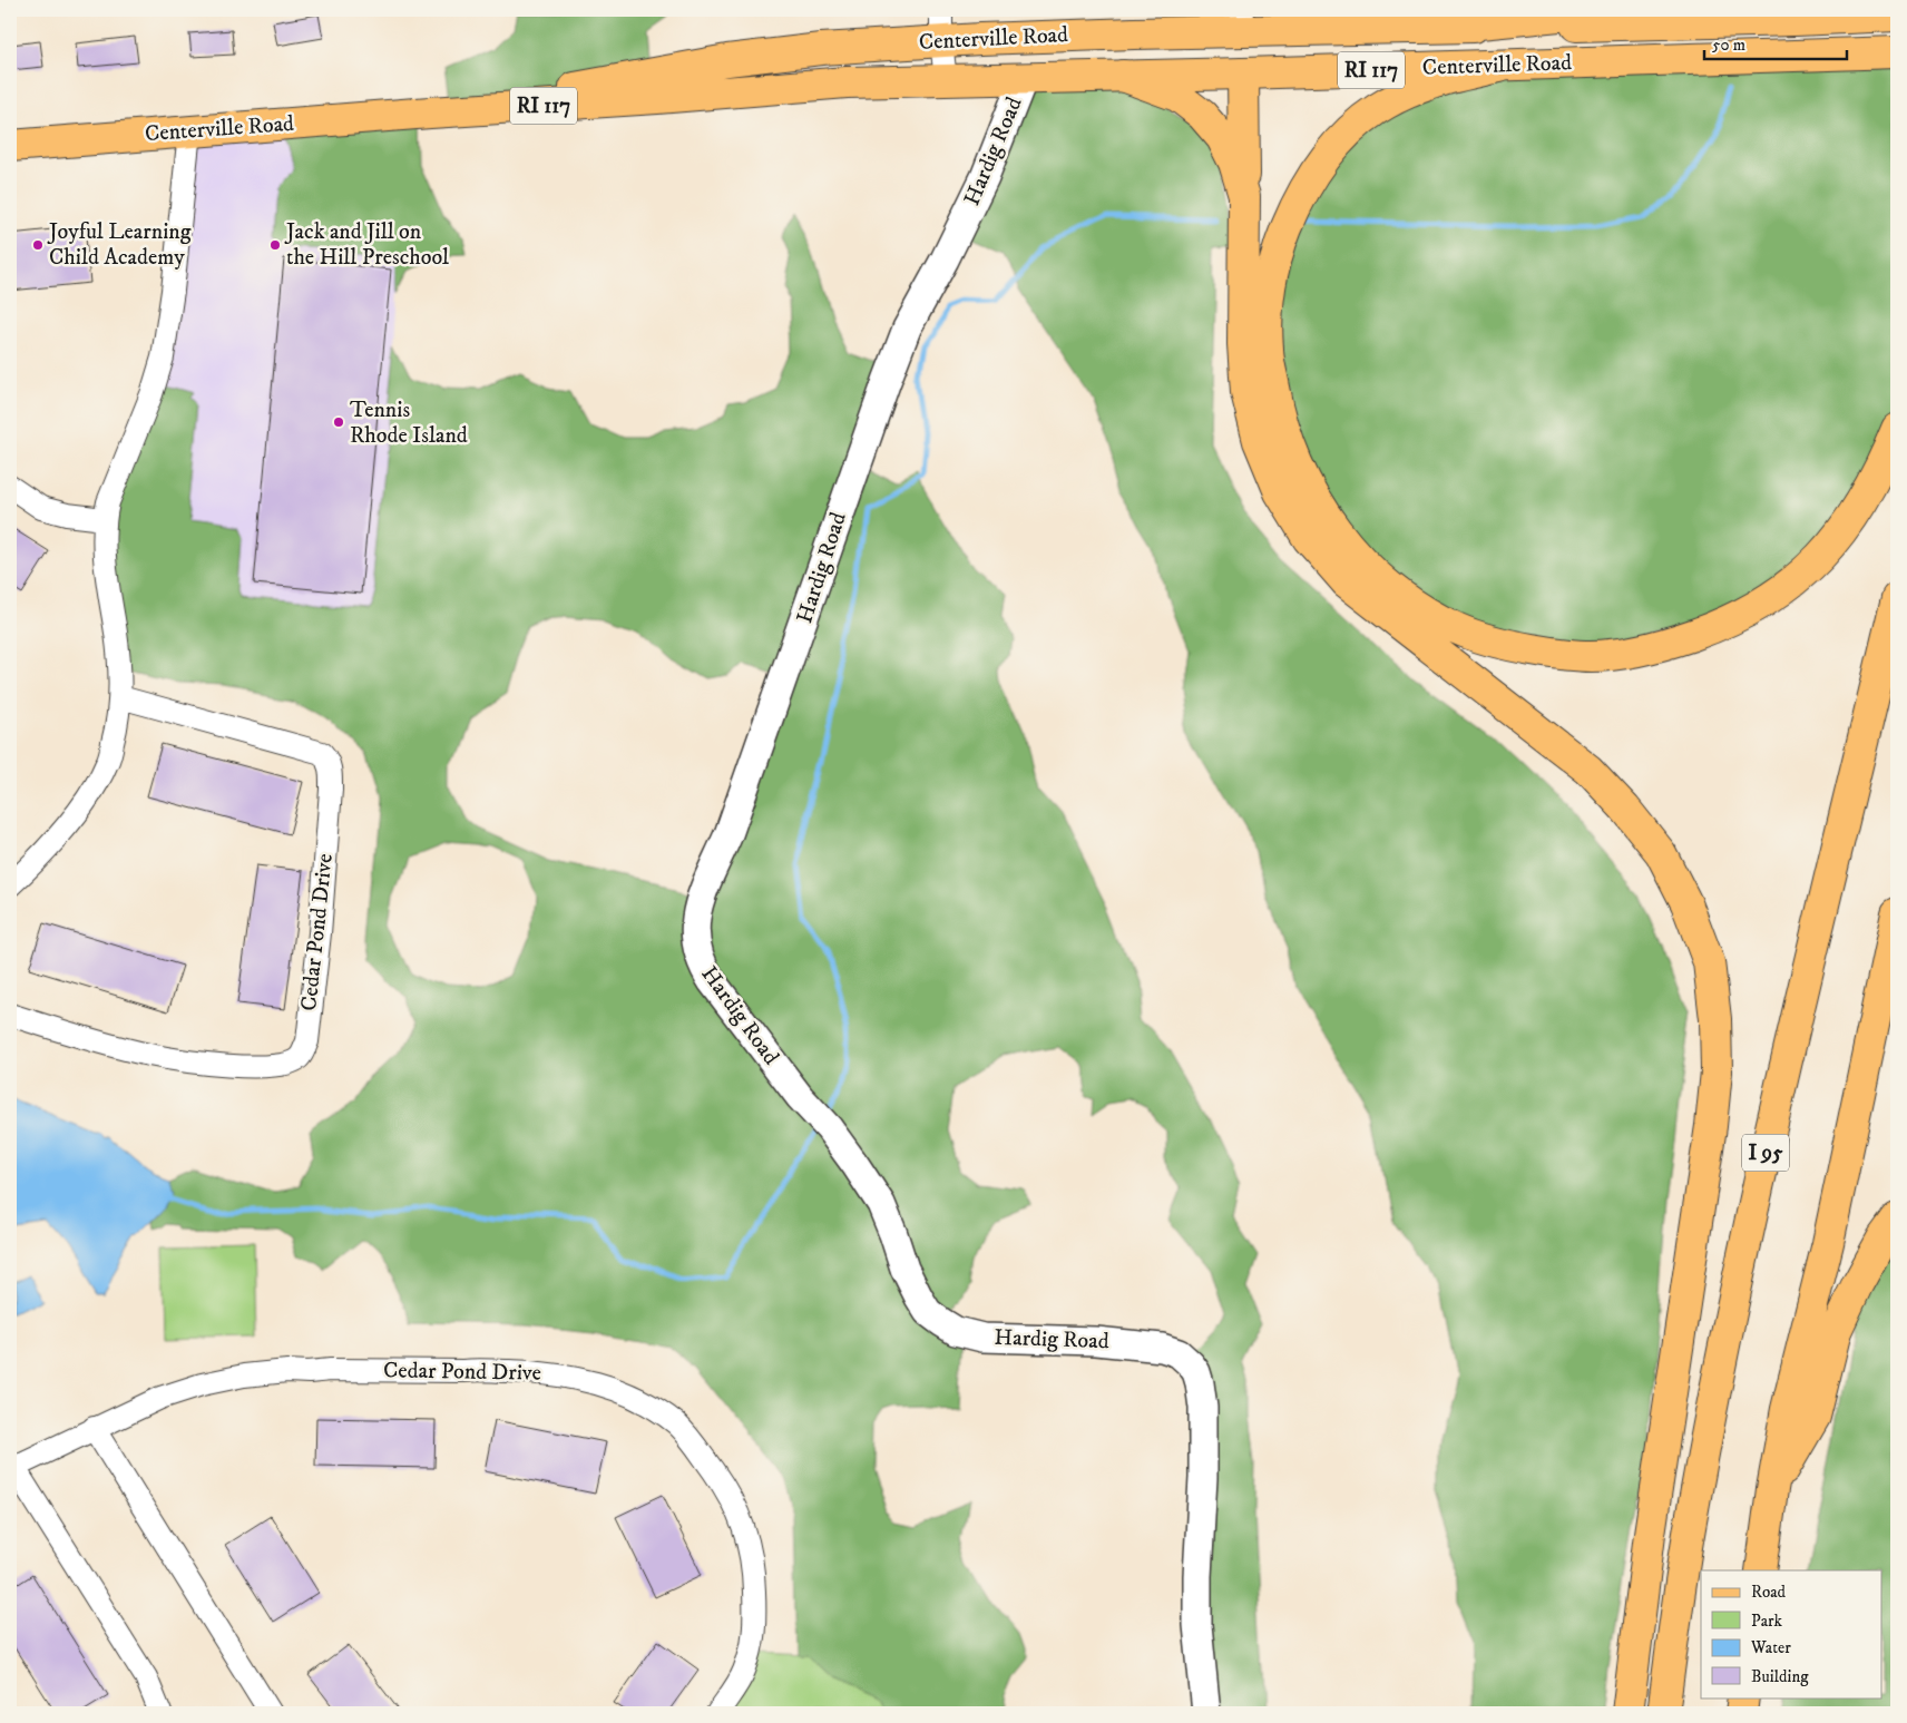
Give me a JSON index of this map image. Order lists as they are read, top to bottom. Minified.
{"streets":{"main road":["Centerville Road","RI 117","I 95"],"street":["Hardig Road","Cedar Pond Drive"]},"crossings":[["Centerville Road","Hardig Road"]],"places":["Joyful Learning Child Academy","Jack and Jill on the Hill Preschool","Tennis Rhode Island"],"legend":["Road","Park","Water","Building"],"scale_bar":"50 m"}
